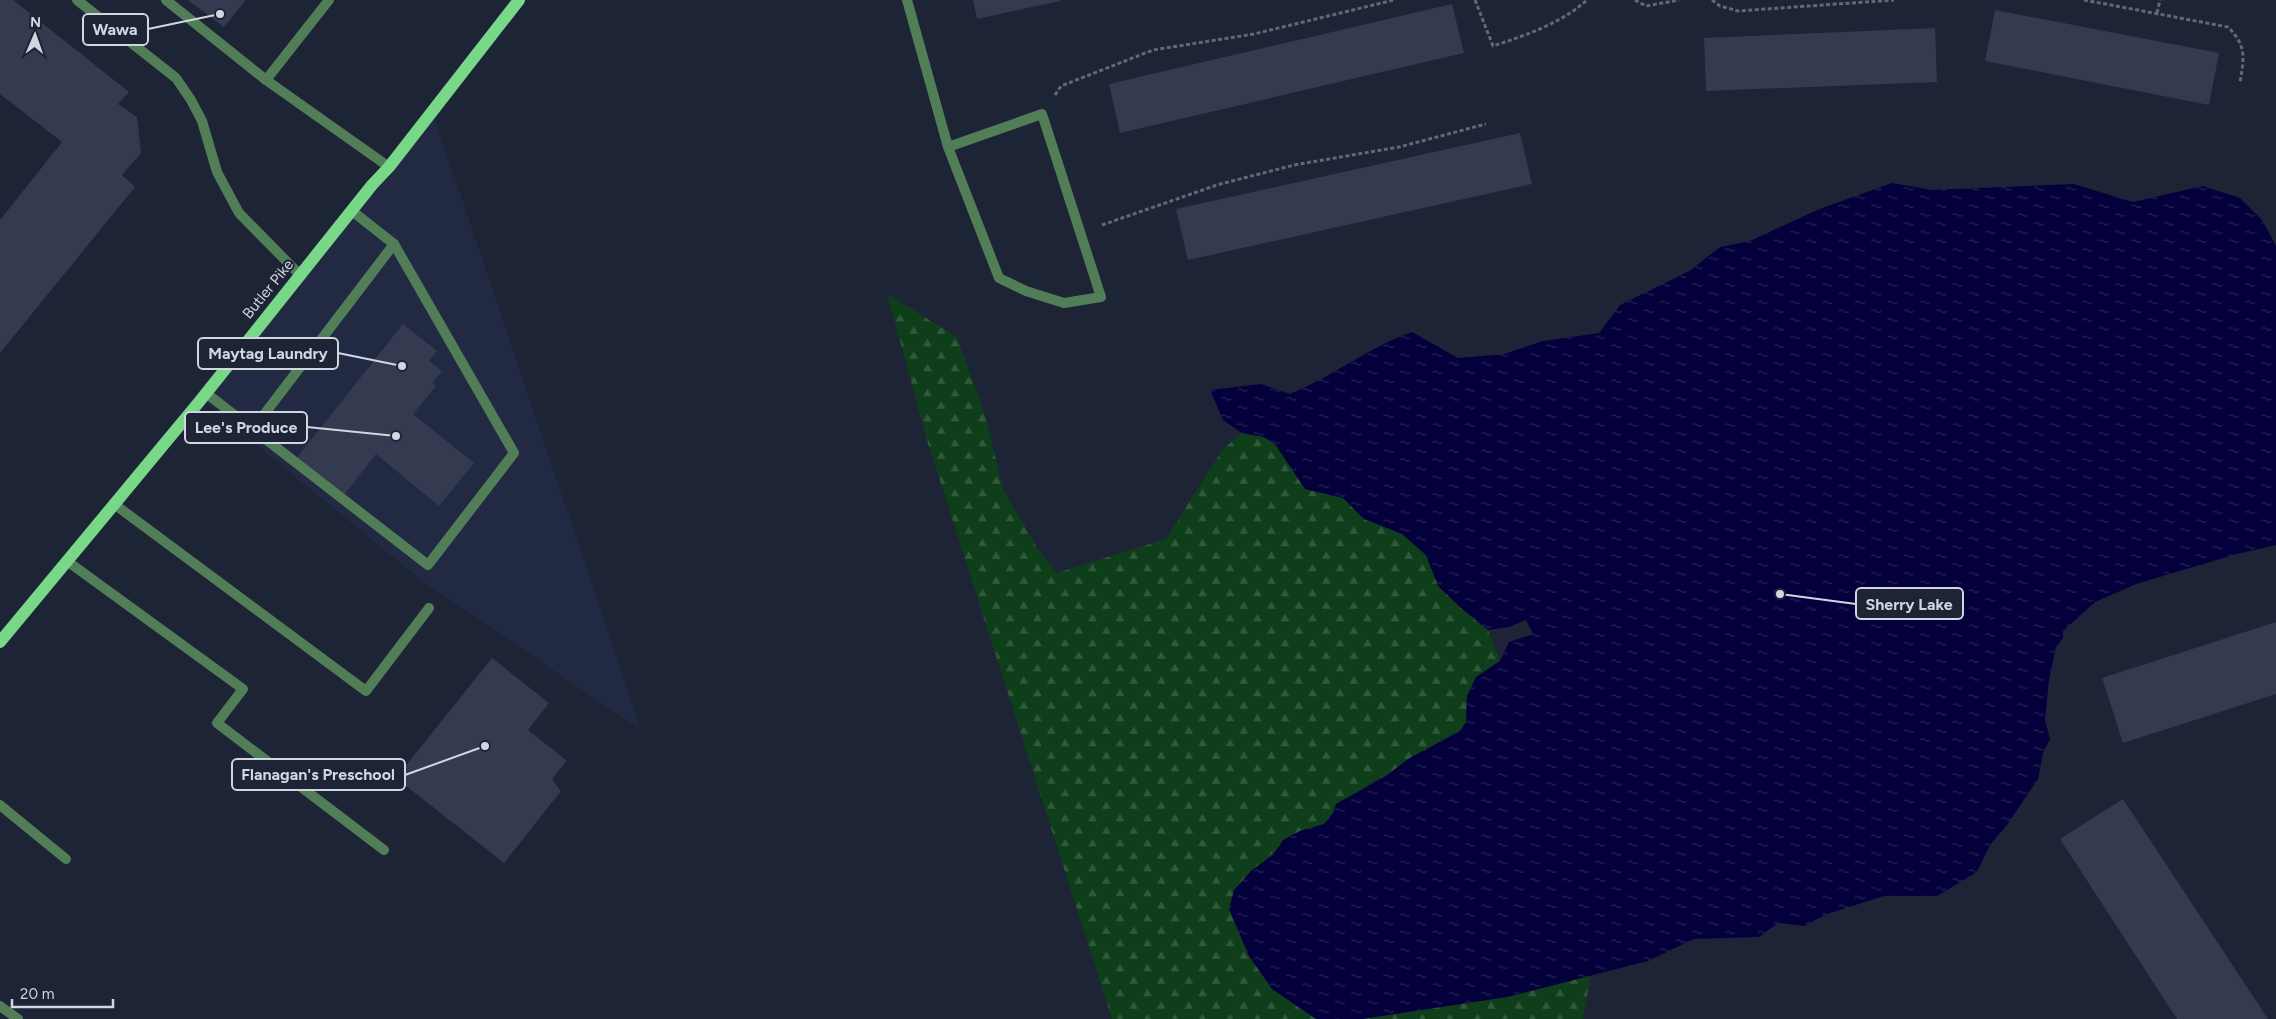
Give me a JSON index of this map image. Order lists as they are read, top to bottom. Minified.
{"streets":{"main road":["Butler Pike"]},"places":["Wawa","Maytag Laundry","Lee's Produce","Sherry Lake","Flanagan's Preschool"],"scale_bar":"20 m","north":"top"}
